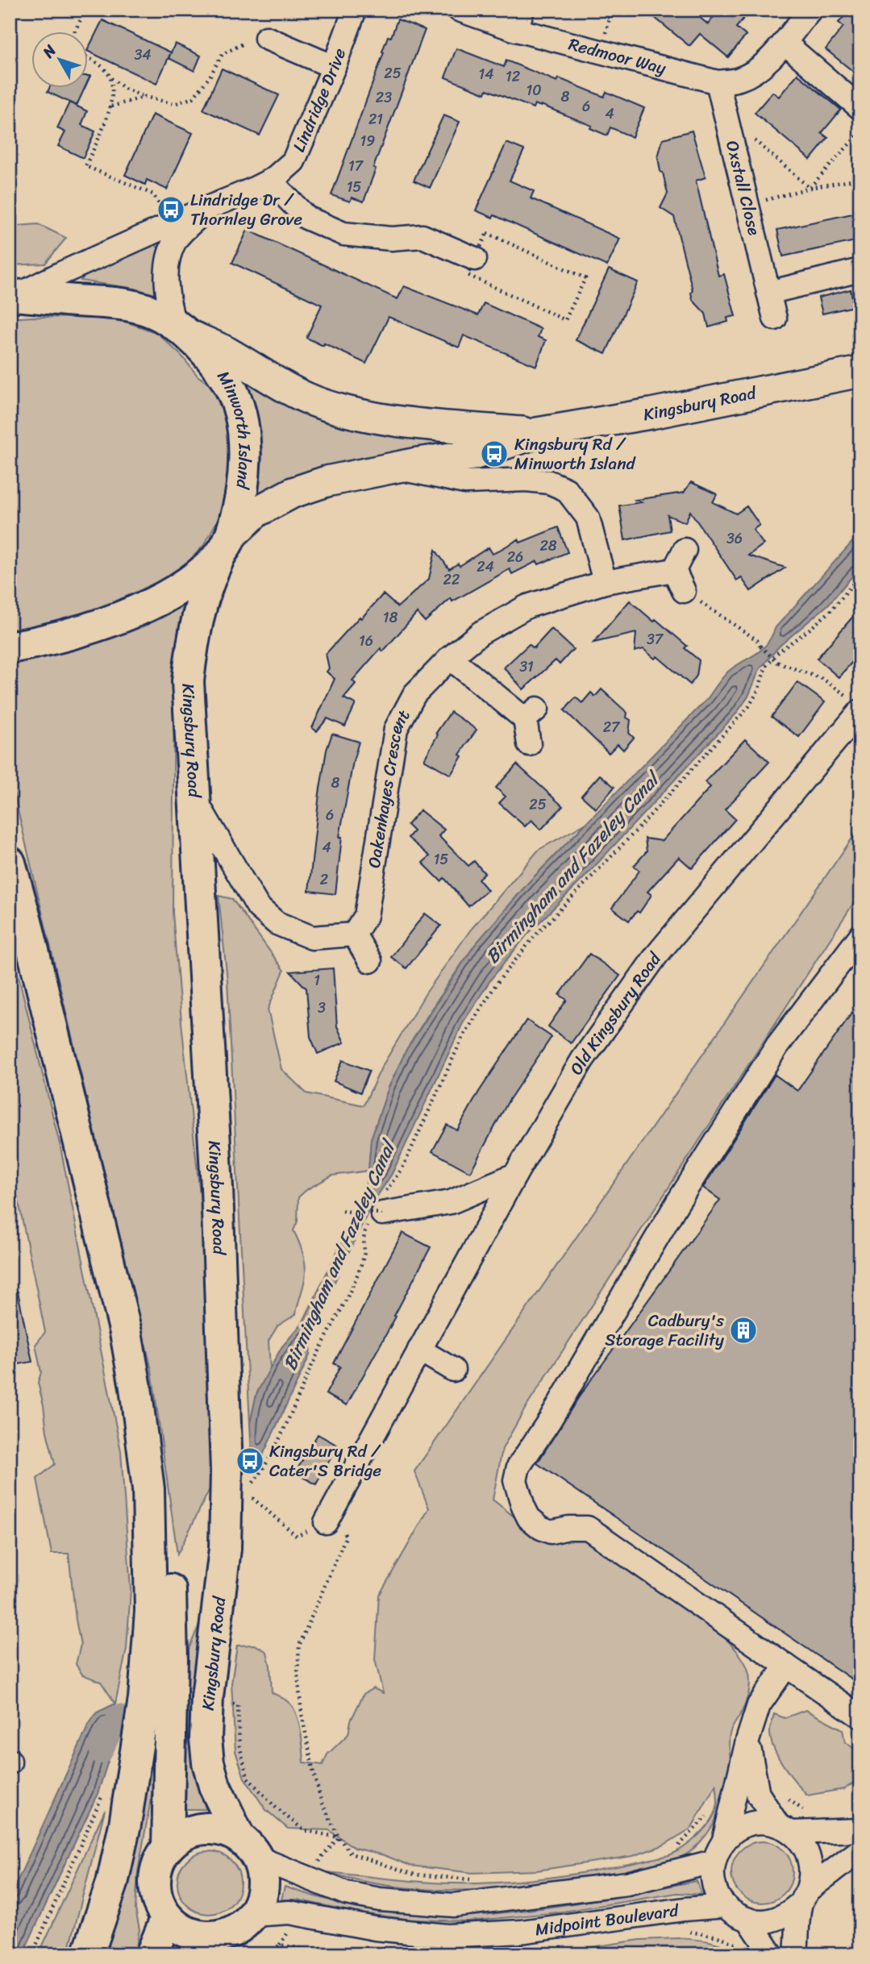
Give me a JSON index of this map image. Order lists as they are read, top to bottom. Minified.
{"streets":{"highway":["Kingsbury Road","Minworth Island"],"street":["Redmoor Way","Lindridge Drive","Oxstall Close","Oakenhayes Crescent","Old Kingsbury Road","Midpoint Boulevard"]},"crossings":[["Redmoor Way","Oxstall Close"],["Lindridge Drive","Kingsbury Road"],["Lindridge Drive","Minworth Island"],["Kingsbury Road","Minworth Island"],["Kingsbury Road","Midpoint Boulevard"]],"water":["Birmingham and Fazeley Canal"],"places":{"bus stop":["Lindridge Dr / Thornley Grove","Kingsbury Rd / Minworth Island","Kingsbury Rd / Cater'S Bridge"],"building":["Cadbury's Storage Facility"]},"house_numbers":["34","25","14","12","10","8","23","6","4","21","19","17","15","36","28","26","24","22","18","37","16","31","27","8","25","6","4","15","2","1","3"],"north":"top left"}
